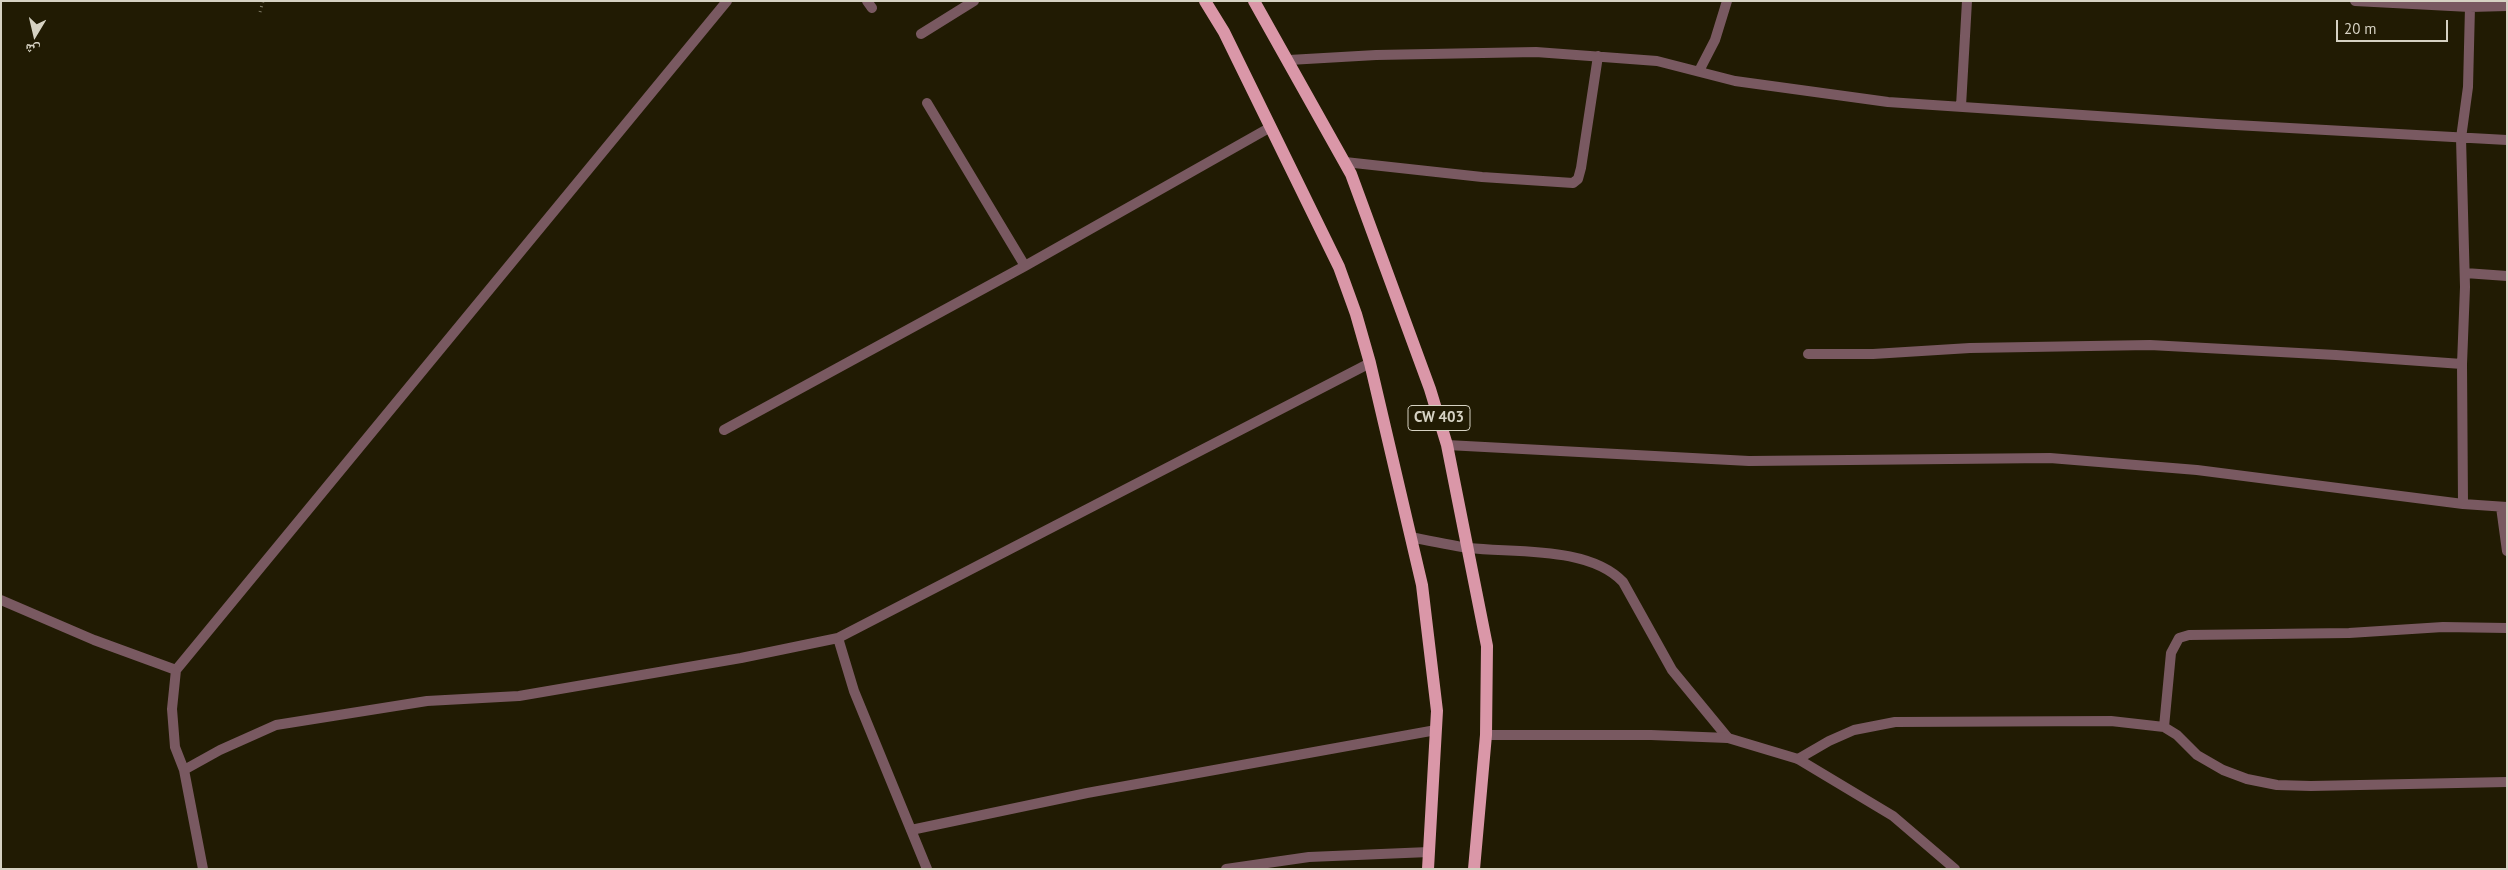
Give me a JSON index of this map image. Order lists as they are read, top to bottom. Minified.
{"streets":{"main road":["CW 403"]},"scale_bar":"20 m","north":"bottom"}
